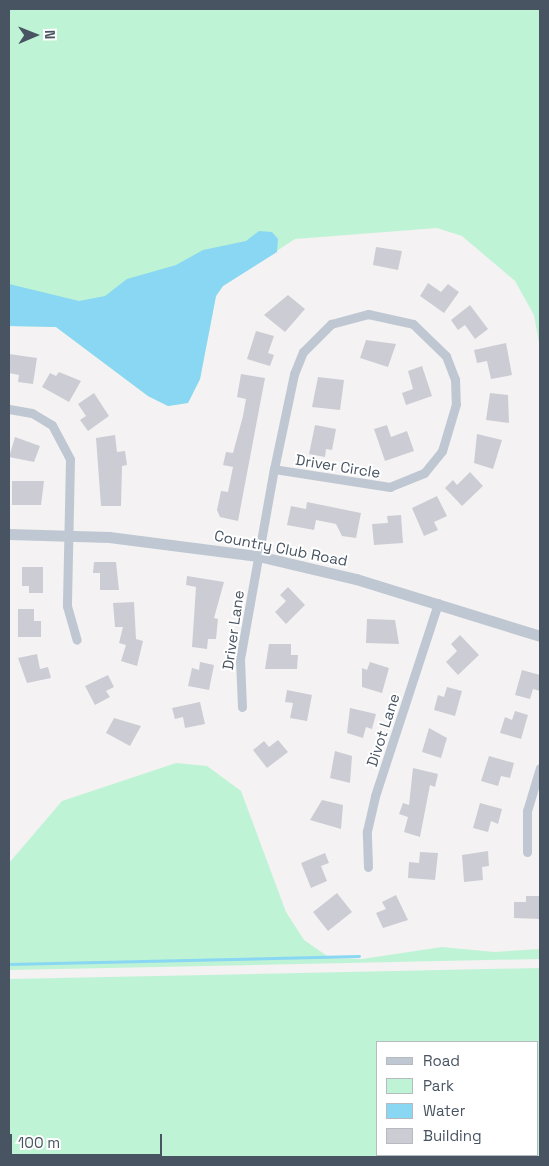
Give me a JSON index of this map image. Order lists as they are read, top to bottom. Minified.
{"streets":{"street":["Driver Circle","Country Club Road","Driver Lane","Divot Lane"]},"crossings":[["Driver Circle","Country Club Road"],["Driver Circle","Driver Lane"],["Country Club Road","Driver Lane"],["Country Club Road","Divot Lane"]],"legend":["Road","Park","Water","Building"],"scale_bar":"100 m","north":"right"}
